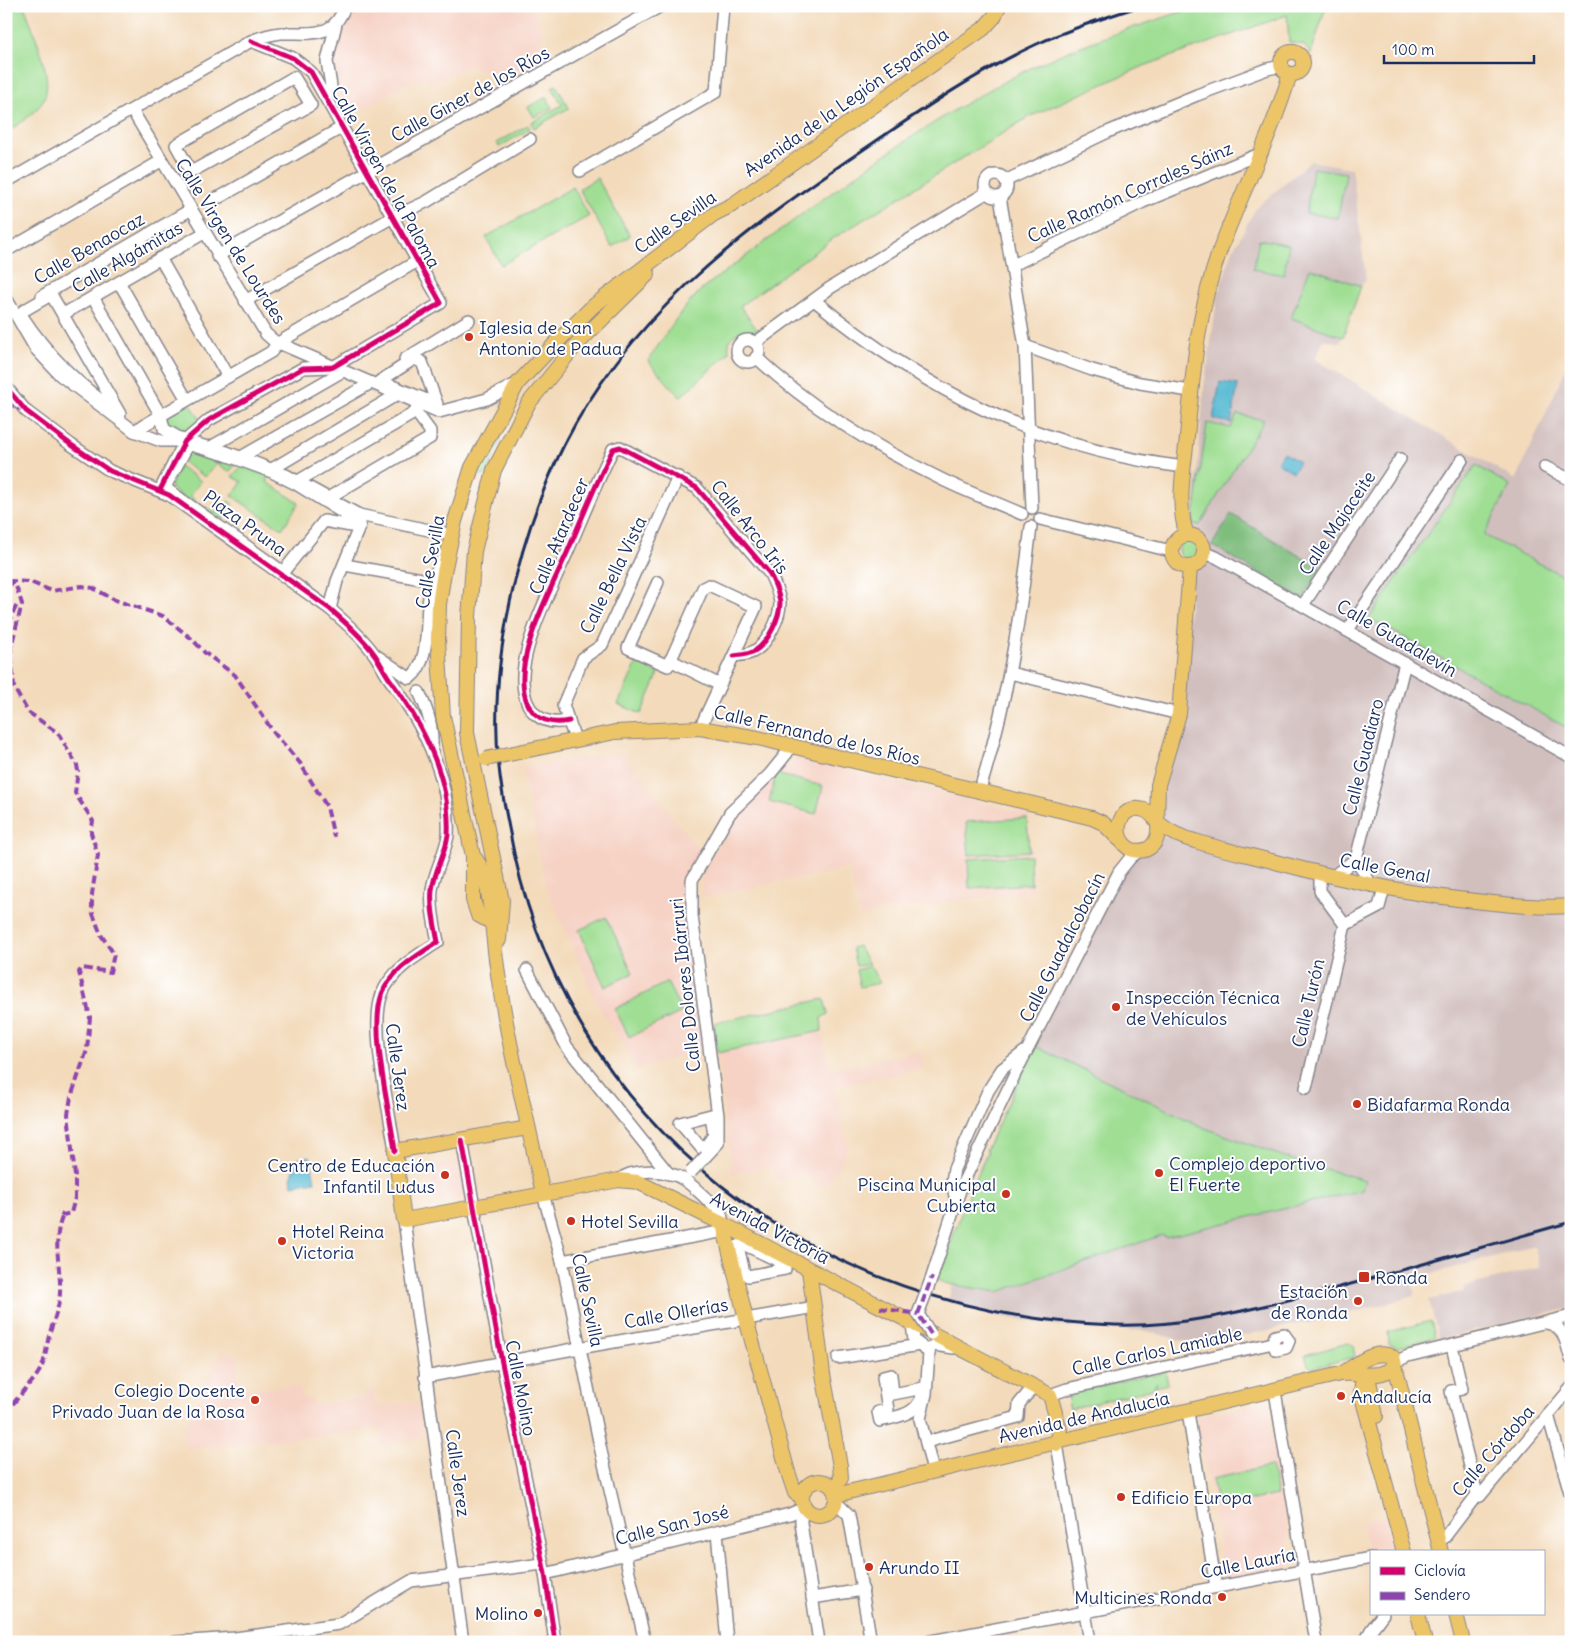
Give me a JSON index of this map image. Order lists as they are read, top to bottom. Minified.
{"streets":{"main road":["Avenida de la Legión Española","Calle Sevilla","Calle Fernando de los Ríos","Calle Genal","Calle Jerez","Avenida Victoria","Avenida de Andalucía"],"street":["Calle Giner de los Ríos","Calle Virgen de la Paloma","Calle Ramón Corrales Sáinz","Calle Virgen de Lourdes","Calle Benaocaz","Calle Algámitas","Plaza Pruna","Calle Majaceite","Calle Arco Iris","Calle Atardecer","Calle Bella Vista","Calle Guadalevín","Calle Guadiaro","Calle Guadalcobacín","Calle Dolores Ibárruri","Calle Turón","Calle Ollerías","Calle Carlos Lamiable","Calle Molino","Calle Córdoba","Calle San José","Calle Lauría"]},"crossings":[["Calle Giner de los Ríos","Calle Virgen de la Paloma"],["Calle Giner de los Ríos","Calle Virgen de Lourdes"],["Avenida de la Legión Española","Calle Sevilla"],["Calle Virgen de la Paloma","Calle Virgen de Lourdes"],["Calle Sevilla","Calle Virgen de Lourdes"],["Calle Sevilla","Calle Fernando de los Ríos"],["Calle Sevilla","Avenida Victoria"],["Calle Sevilla","Calle Ollerías"],["Calle Sevilla","Calle San José"],["Calle Virgen de Lourdes","Calle Benaocaz"],["Calle Virgen de Lourdes","Calle Algámitas"],["Calle Majaceite","Calle Guadalevín"],["Calle Arco Iris","Calle Atardecer"],["Calle Arco Iris","Calle Bella Vista"],["Calle Atardecer","Calle Bella Vista"],["Calle Bella Vista","Calle Fernando de los Ríos"],["Calle Guadalevín","Calle Guadiaro"],["Calle Fernando de los Ríos","Calle Genal"],["Calle Fernando de los Ríos","Calle Guadalcobacín"],["Calle Fernando de los Ríos","Calle Dolores Ibárruri"],["Calle Genal","Calle Guadalcobacín"],["Calle Guadalcobacín","Avenida Victoria"],["Calle Jerez","Avenida Victoria"],["Calle Jerez","Calle Ollerías"],["Calle Jerez","Calle San José"],["Avenida Victoria","Calle Carlos Lamiable"],["Avenida Victoria","Calle Molino"],["Calle Ollerías","Calle Molino"],["Calle Molino","Calle San José"],["Avenida de Andalucía","Calle San José"]],"places":{"other":["Iglesia de San Antonio de Padua","Inspección Técnica de Vehículos","Bidafarma Ronda","Complejo deportivo El Fuerte","Centro de Educación Infantil Ludus","Piscina Municipal Cubierta","Hotel Sevilla","Hotel Reina Victoria","Estación de Ronda","Andalucía","Colegio Docente Privado Juan de la Rosa","Edificio Europa","Arundo II","Multicines Ronda","Molino"],"transit":["Ronda"]},"legend":["Ciclovía","Sendero"],"scale_bar":"100 m"}
